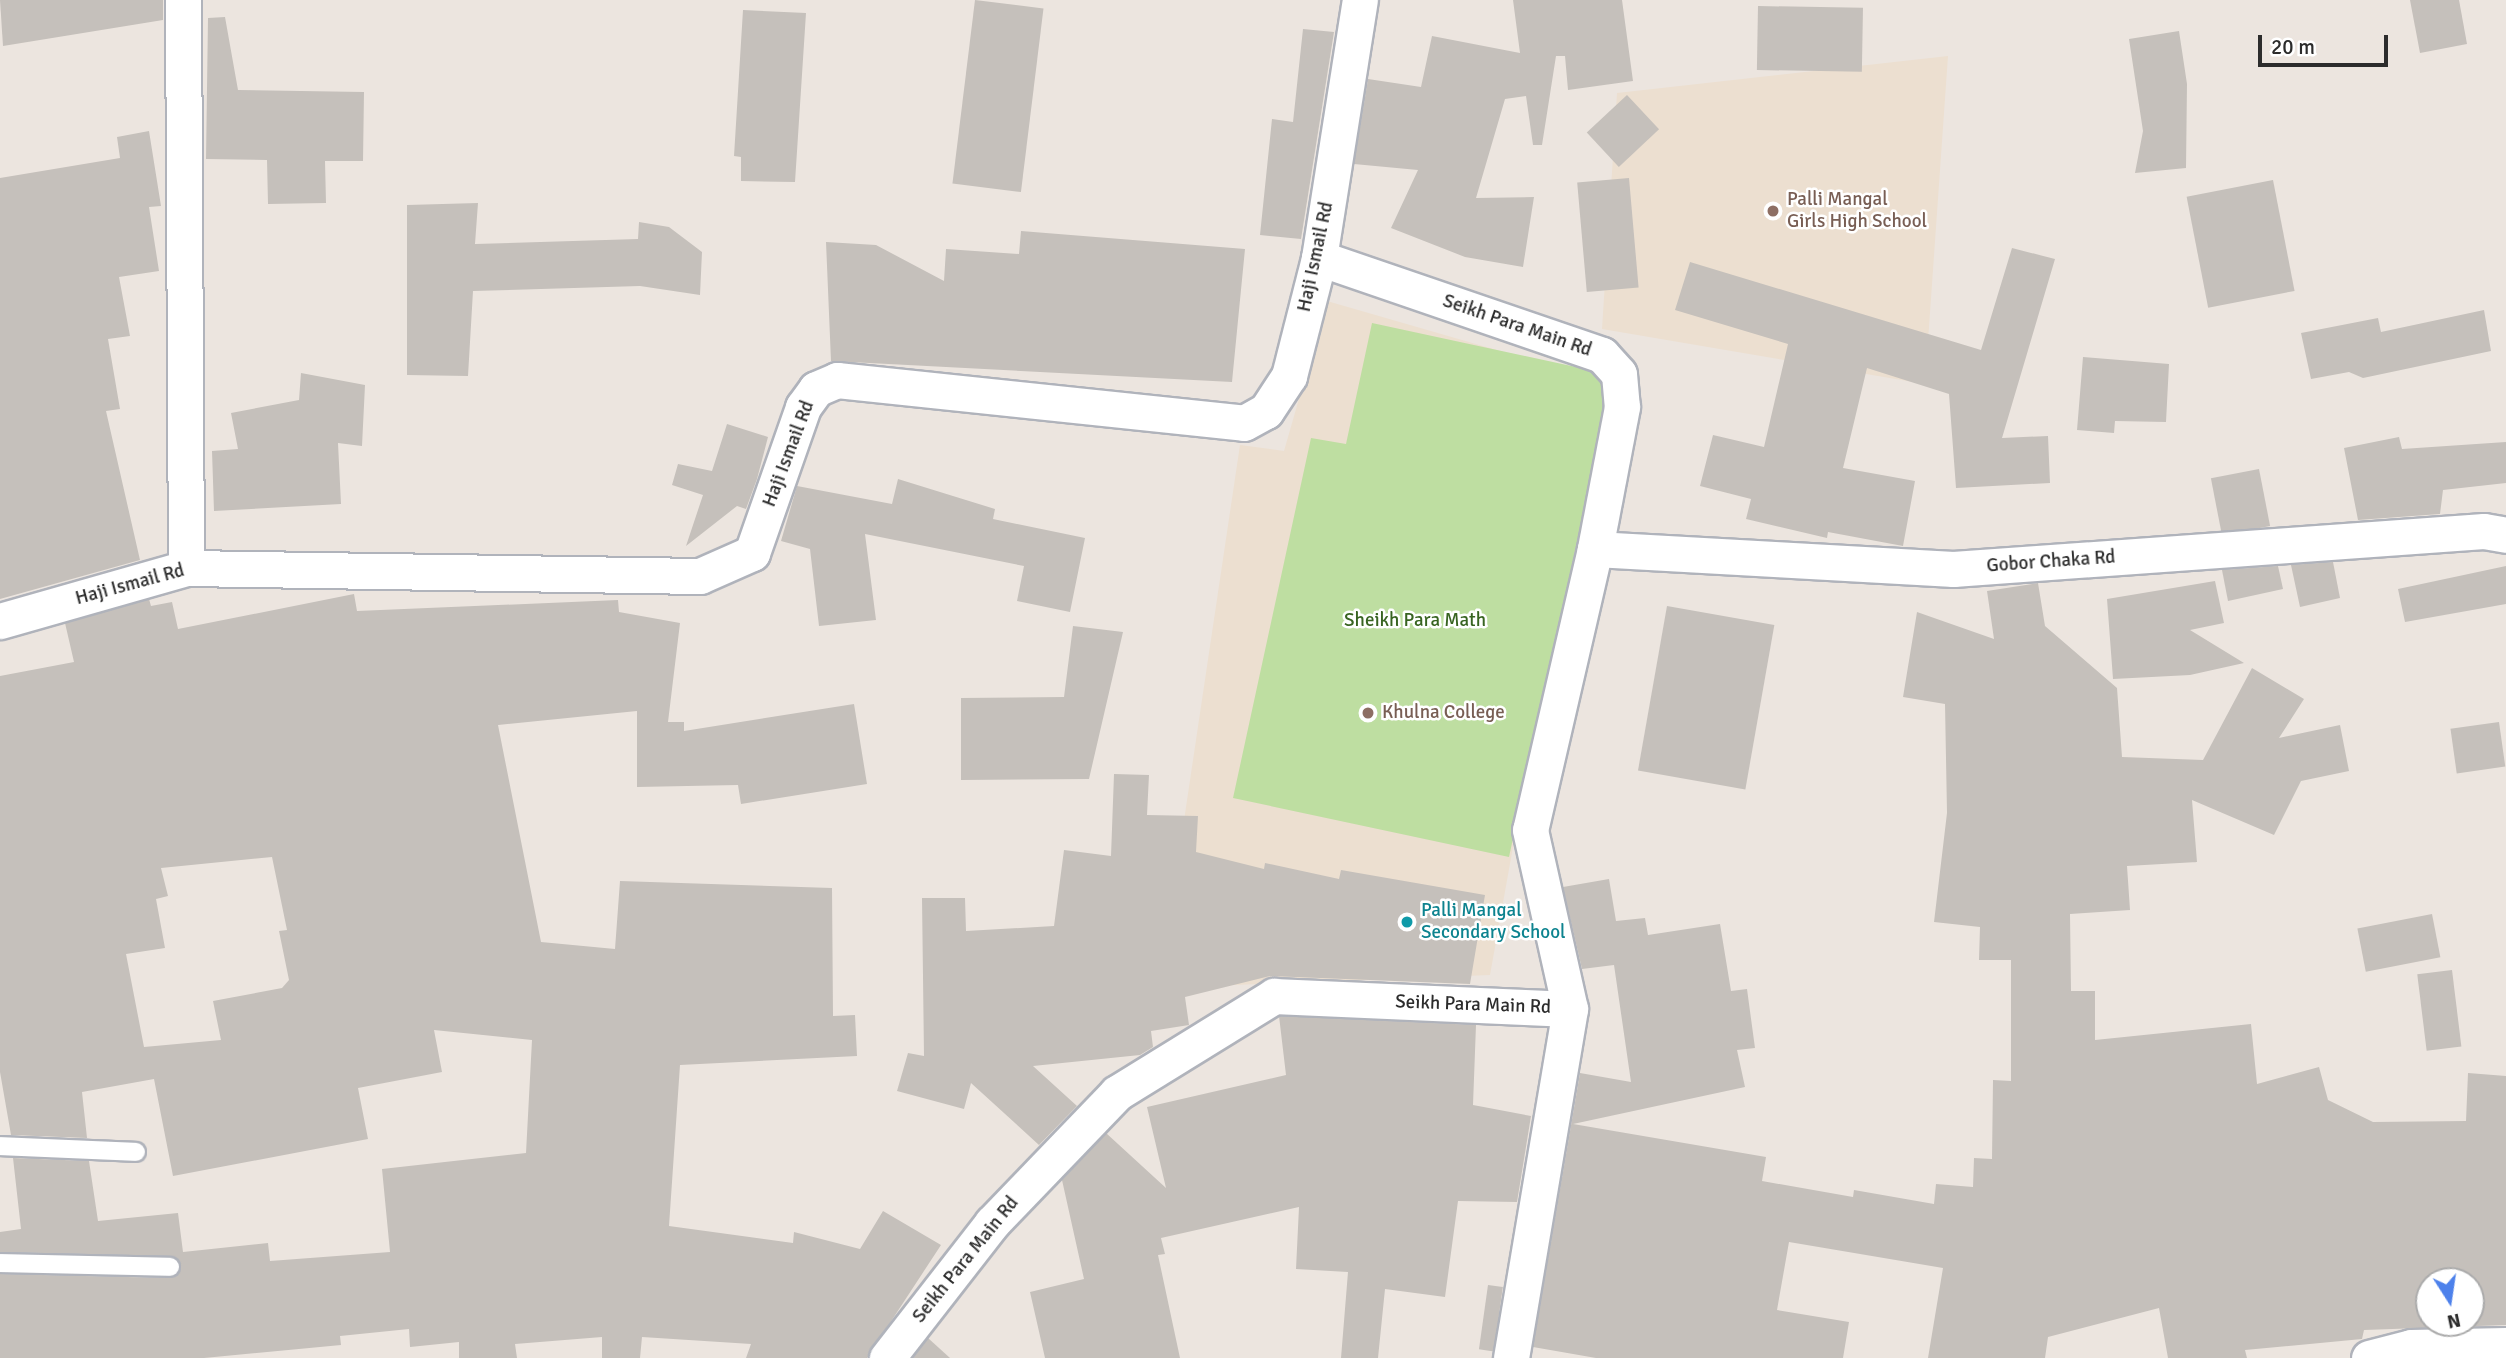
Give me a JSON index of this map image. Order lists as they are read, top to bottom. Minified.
{"streets":{"street":["Haji Ismail Rd","Seikh Para Main Rd","Gobor Chaka Rd"]},"crossings":[["Haji Ismail Rd","Seikh Para Main Rd"],["Seikh Para Main Rd","Gobor Chaka Rd"]],"parks":["Sheikh Para Math"],"places":["Palli Mangal Girls High School","Khulna College","Palli Mangal Secondary School"],"scale_bar":"20 m","north":"bottom"}
